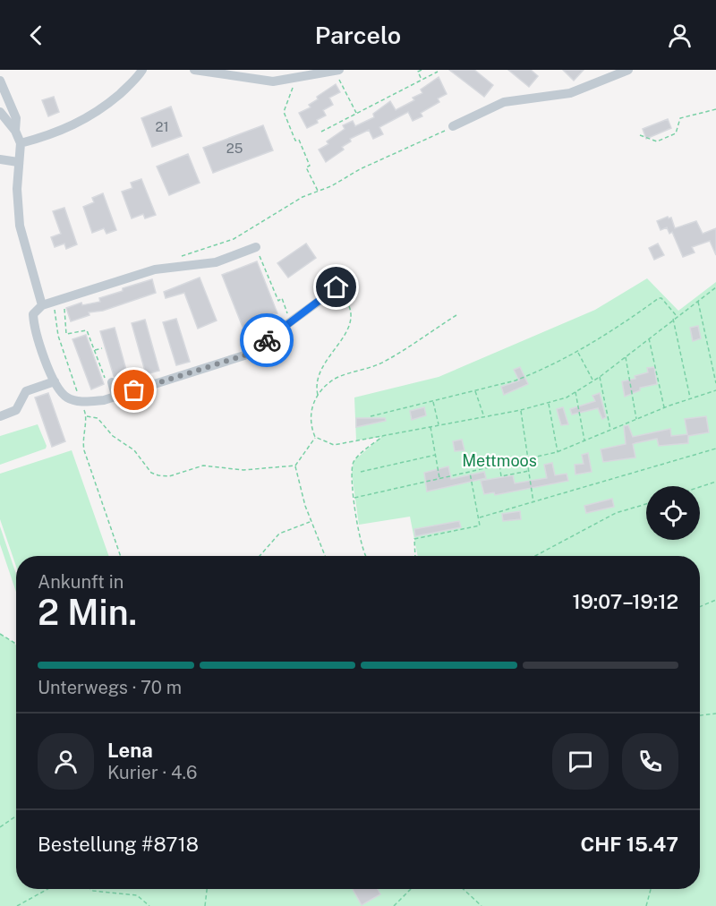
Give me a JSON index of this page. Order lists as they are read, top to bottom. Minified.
{"parks":["Mettmoos"],"house_numbers":["21","25"],"page":{"header":"Parcelo","heading":["2 Min.","Ankunft in","19:07–19:12"],"panel":["Lena","Kurier · 4.6","Bestellung #8718","CHF 15.47"],"bar":"Unterwegs · 70 m"}}
